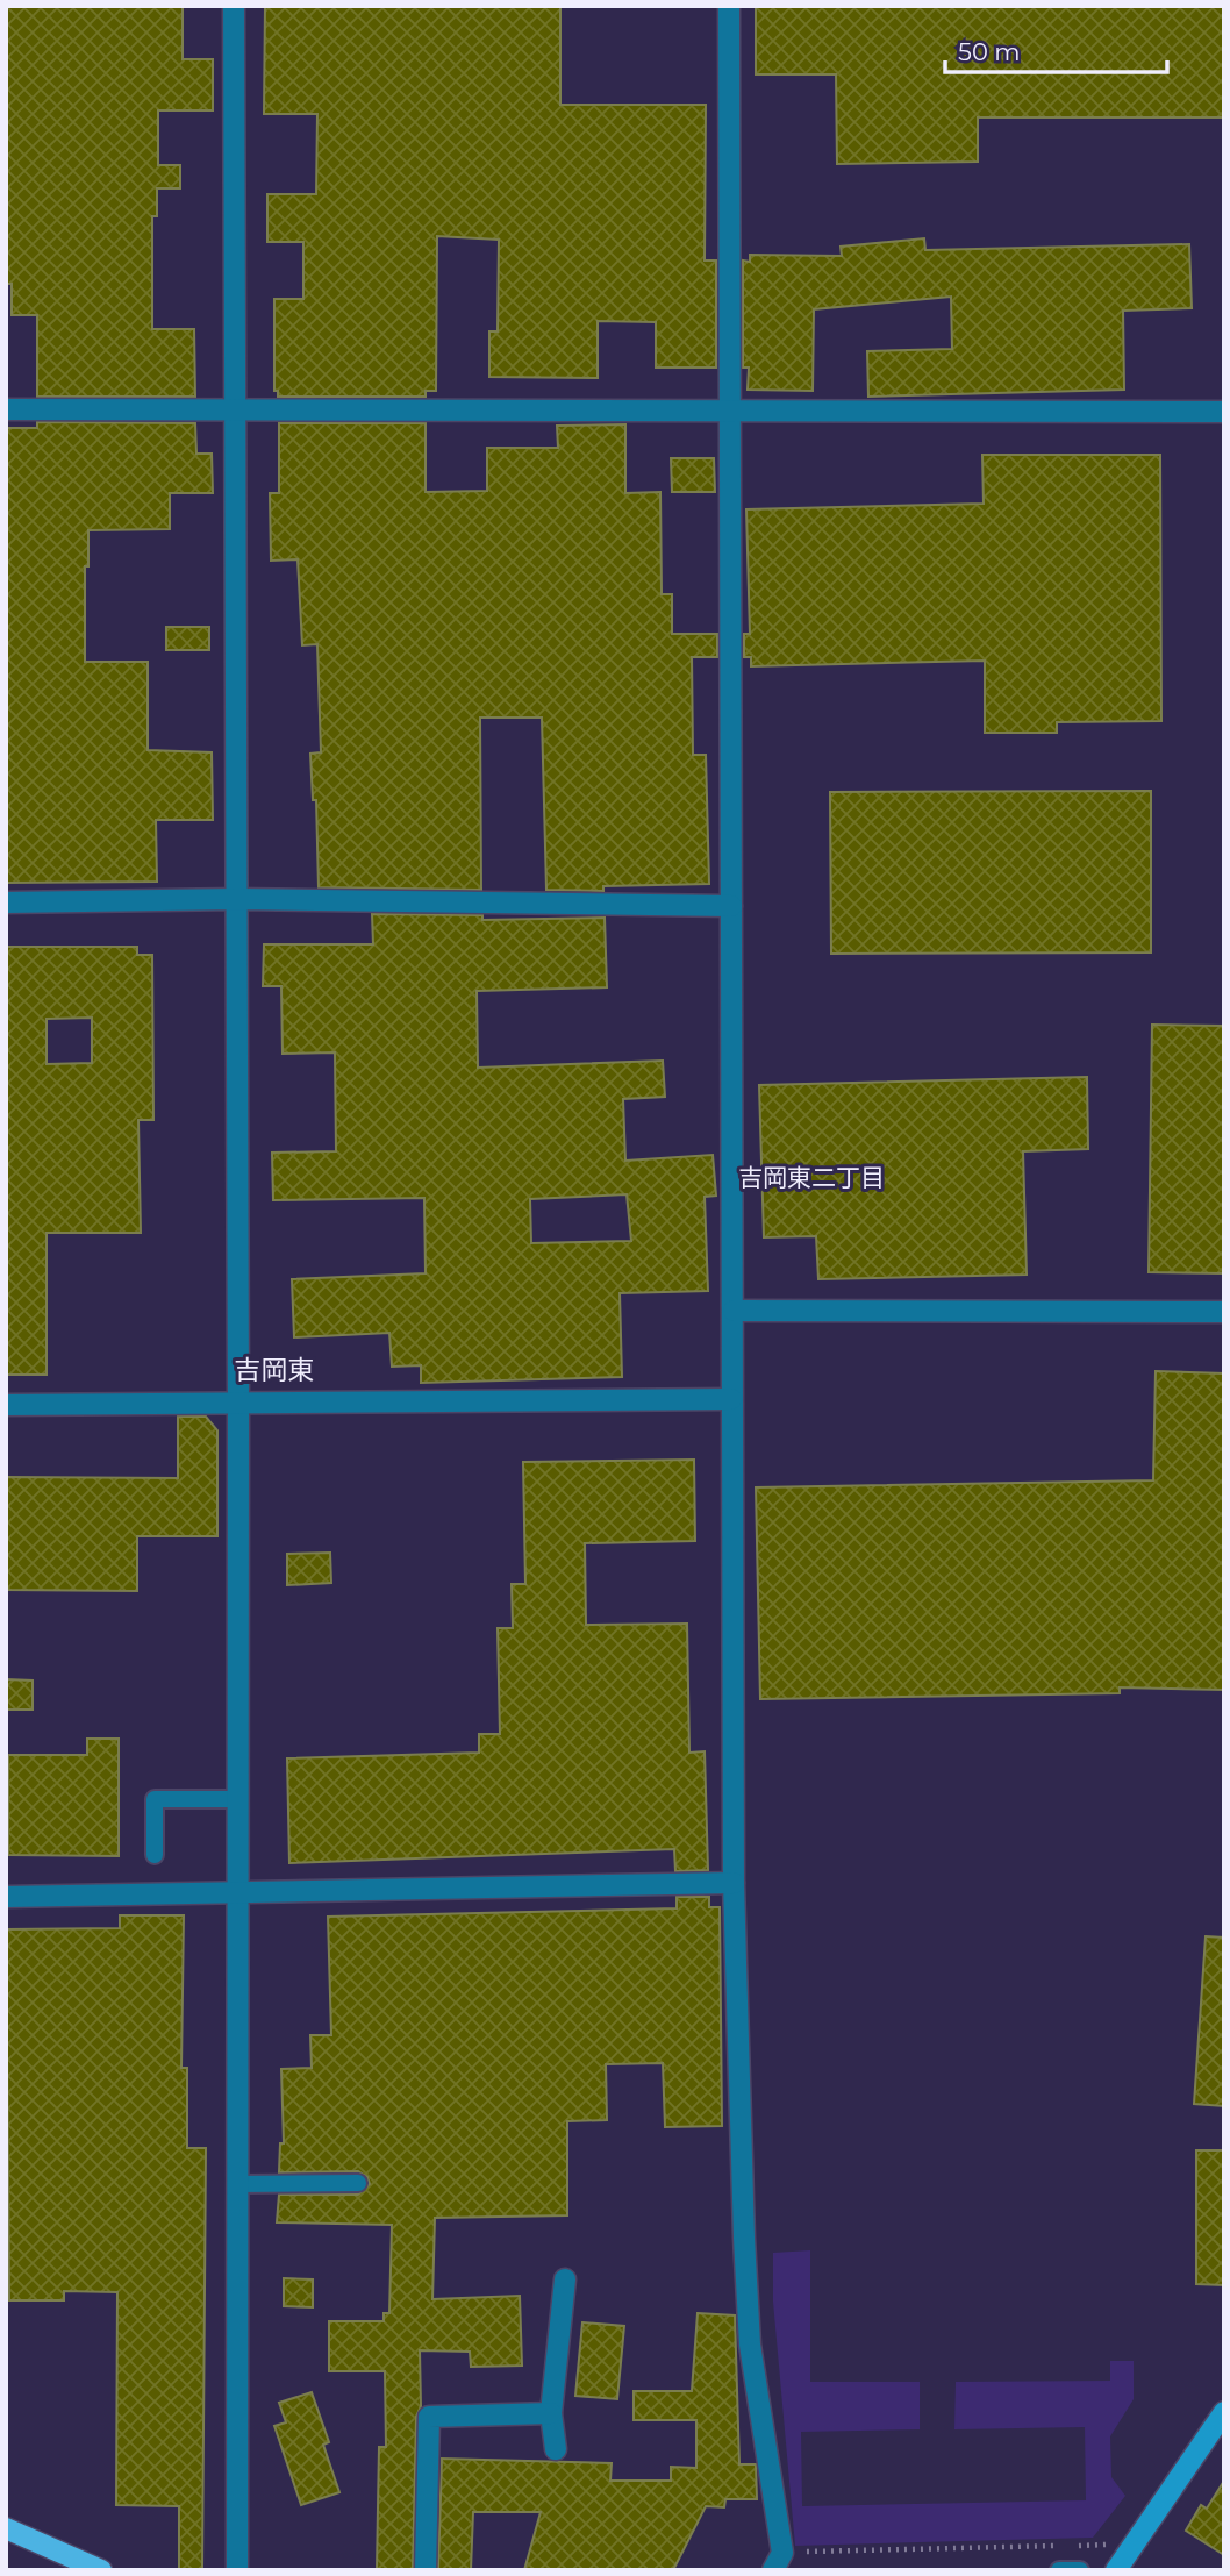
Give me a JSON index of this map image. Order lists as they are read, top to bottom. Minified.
{"districts":["吉岡東二丁目","吉岡東"],"scale_bar":"50 m"}
